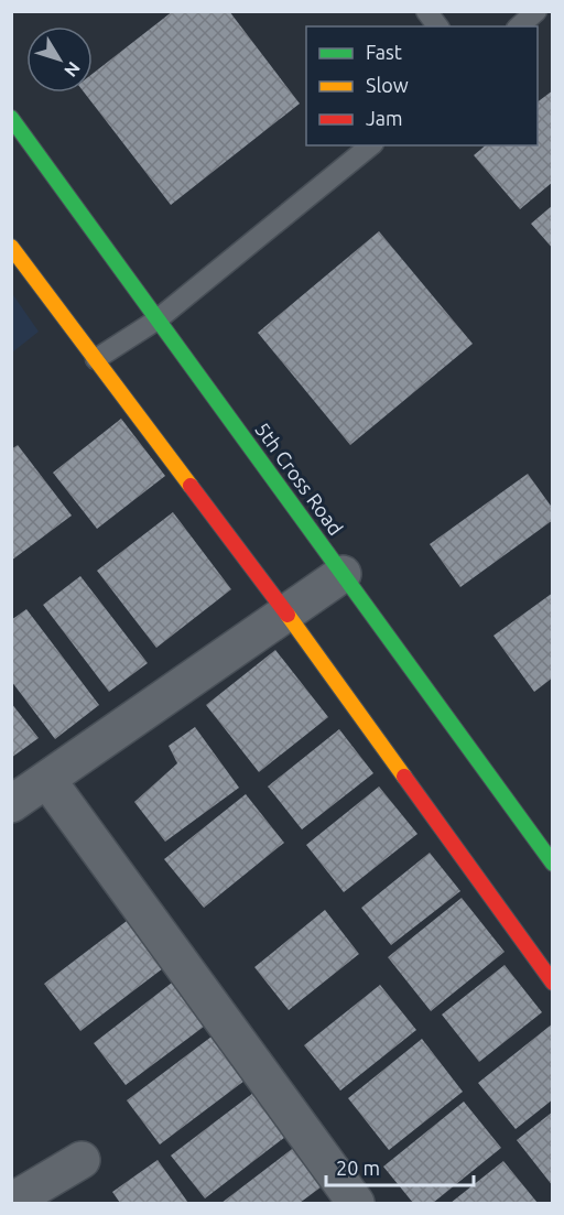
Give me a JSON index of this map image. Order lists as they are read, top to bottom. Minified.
{"streets":{"street":["5th Cross Road"]},"legend":["Fast","Slow","Jam"],"scale_bar":"20 m","north":"bottom right"}
